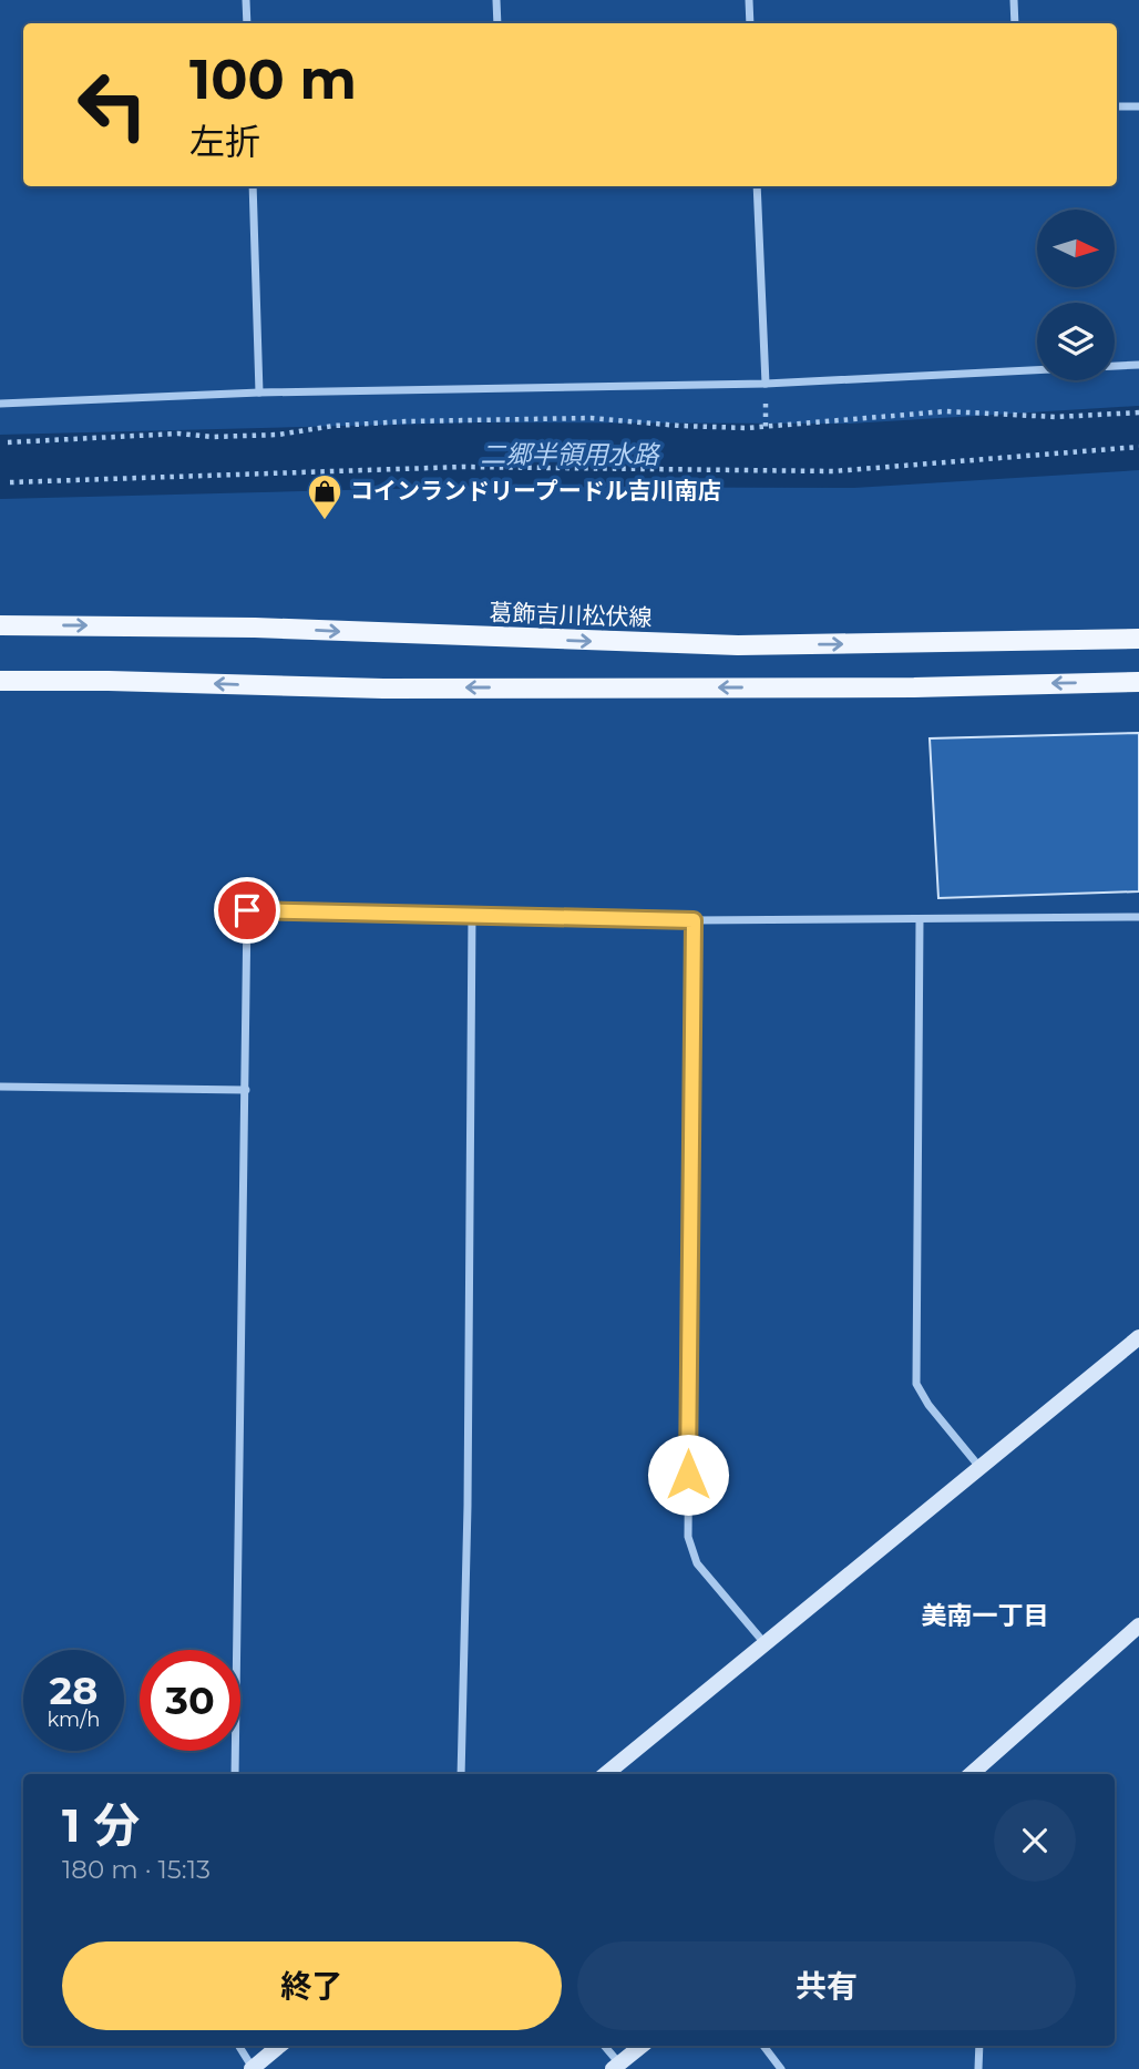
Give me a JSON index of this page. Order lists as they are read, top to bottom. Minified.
{"streets":{"main road":["葛飾吉川松伏線"]},"districts":["美南一丁目"],"water":["二郷半領用水路"],"places":{"shop":["コインランドリープードル吉川南店"]},"north":"right","page":{"turn":["100 m","左折"],"speed":"28 km/h","limit":"30","heading":["1 分","180 m · 15:13"],"buttons":["終了","共有"]}}
